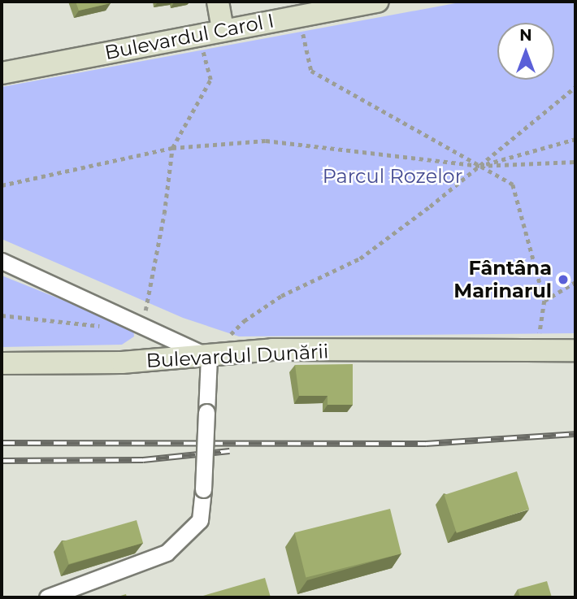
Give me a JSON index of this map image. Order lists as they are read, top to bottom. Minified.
{"streets":{"street":["Bulevardul Carol I","Bulevardul Dunării"]},"parks":["Parcul Rozelor"],"places":["Fântâna Marinarul"],"north":"top"}
